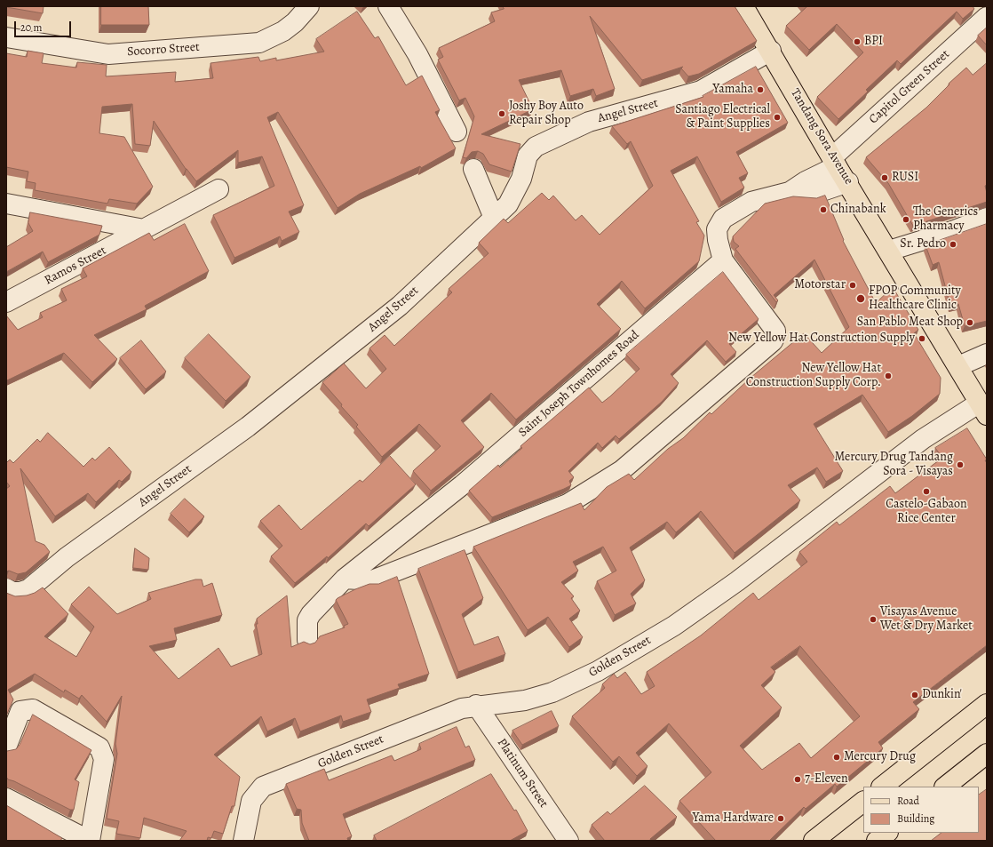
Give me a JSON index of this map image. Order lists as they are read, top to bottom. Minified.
{"streets":{"main road":["Tandang Sora Avenue"],"street":["Socorro Street","Capitol Green Street","Angel Street","Ramos Street","Saint Joseph Townhomes Road","Golden Street","Platinum Street"]},"crossings":[["Capitol Green Street","Tandang Sora Avenue"],["Angel Street","Tandang Sora Avenue"],["Tandang Sora Avenue","Golden Street"],["Golden Street","Platinum Street"]],"places":["BPI","Yamaha","Joshy Boy Auto Repair Shop","Santiago Electrical & Paint Supplies","RUSI","Chinabank","The Generics Pharmacy","Sr. Pedro","Motorstar","FPOP Community Healthcare Clinic","San Pablo Meat Shop","New Yellow Hat Construction Supply","New Yellow Hat Construction Supply Corp.","Mercury Drug Tandang Sora - Visayas","Castelo-Gabaon Rice Center","Visayas Avenue Wet & Dry Market","Dunkin'","Mercury Drug","7-Eleven","Yama Hardware"],"legend":["Road","Building"],"scale_bar":"20 m"}
